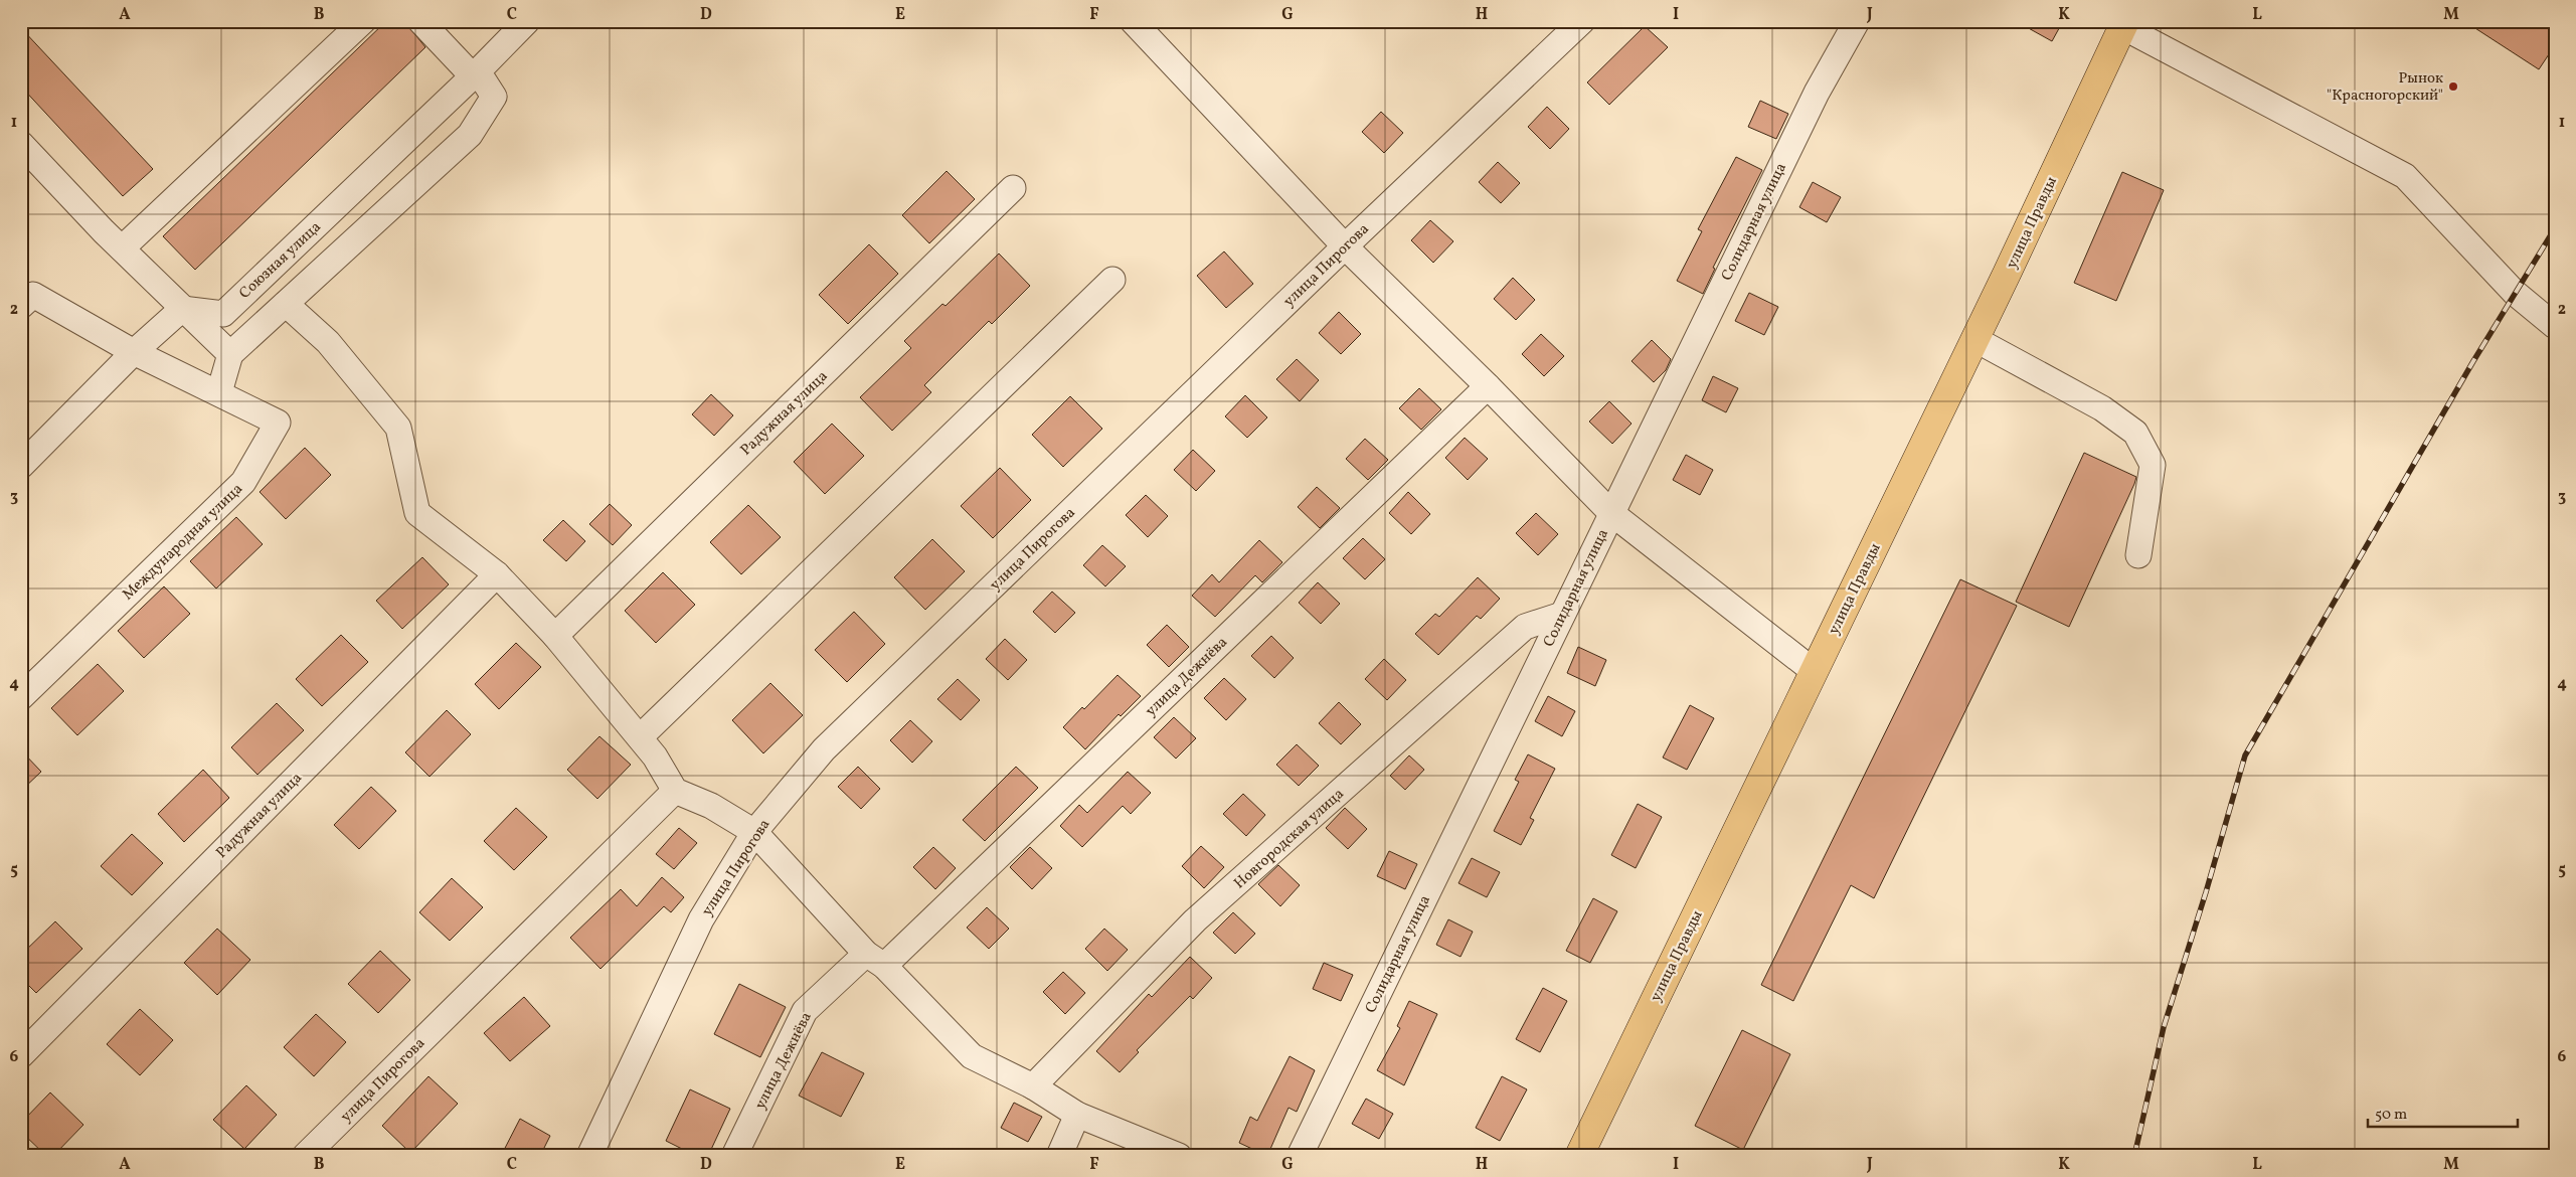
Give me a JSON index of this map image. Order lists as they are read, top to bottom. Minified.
{"streets":{"main road":["улица Правды"],"street":["Солидарная улица","Союзная улица","улица Пирогова","Радужная улица","Международная улица","улица Дежнёва","Новгородская улица"]},"crossings":[["Солидарная улица","Новгородская улица"]],"places":["Рынок \"Красногорский\""],"scale_bar":"50 m","grid":{"columns":["A","B","C","D","E","F","G","H","I","J","K","L","M"],"rows":["1","2","3","4","5","6"]}}
